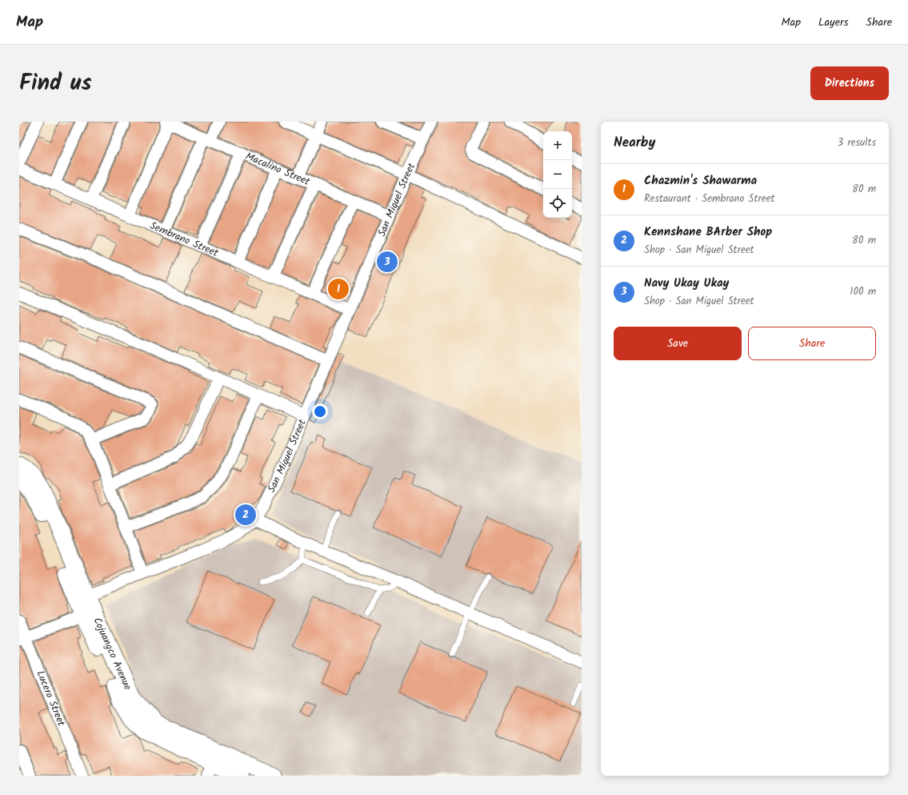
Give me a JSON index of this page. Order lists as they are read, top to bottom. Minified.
{"streets":{"main road":["Cojuangco Avenue"],"street":["Macalino Street","San Miguel Street","Sembrano Street","Lucero Street"]},"crossings":[["Macalino Street","San Miguel Street"],["San Miguel Street","Sembrano Street"],["San Miguel Street","Cojuangco Avenue"]],"page":{"header":"Map","nav":["Map","Layers","Share"],"title":"Find us","buttons":["Directions",["Save","Share"]],"heading":["Nearby","3 results"],"map_buttons":["+","−"],"list":[{"mark":"1","name":"Chazmin's Shawarma","note":"Restaurant · Sembrano Street","value":"80 m"},{"mark":"2","name":"Kennshane BArber Shop","note":"Shop · San Miguel Street","value":"80 m"},{"mark":"3","name":"Navy Ukay Ukay","note":"Shop · San Miguel Street","value":"100 m"}],"pins":["3","1","2"]}}
